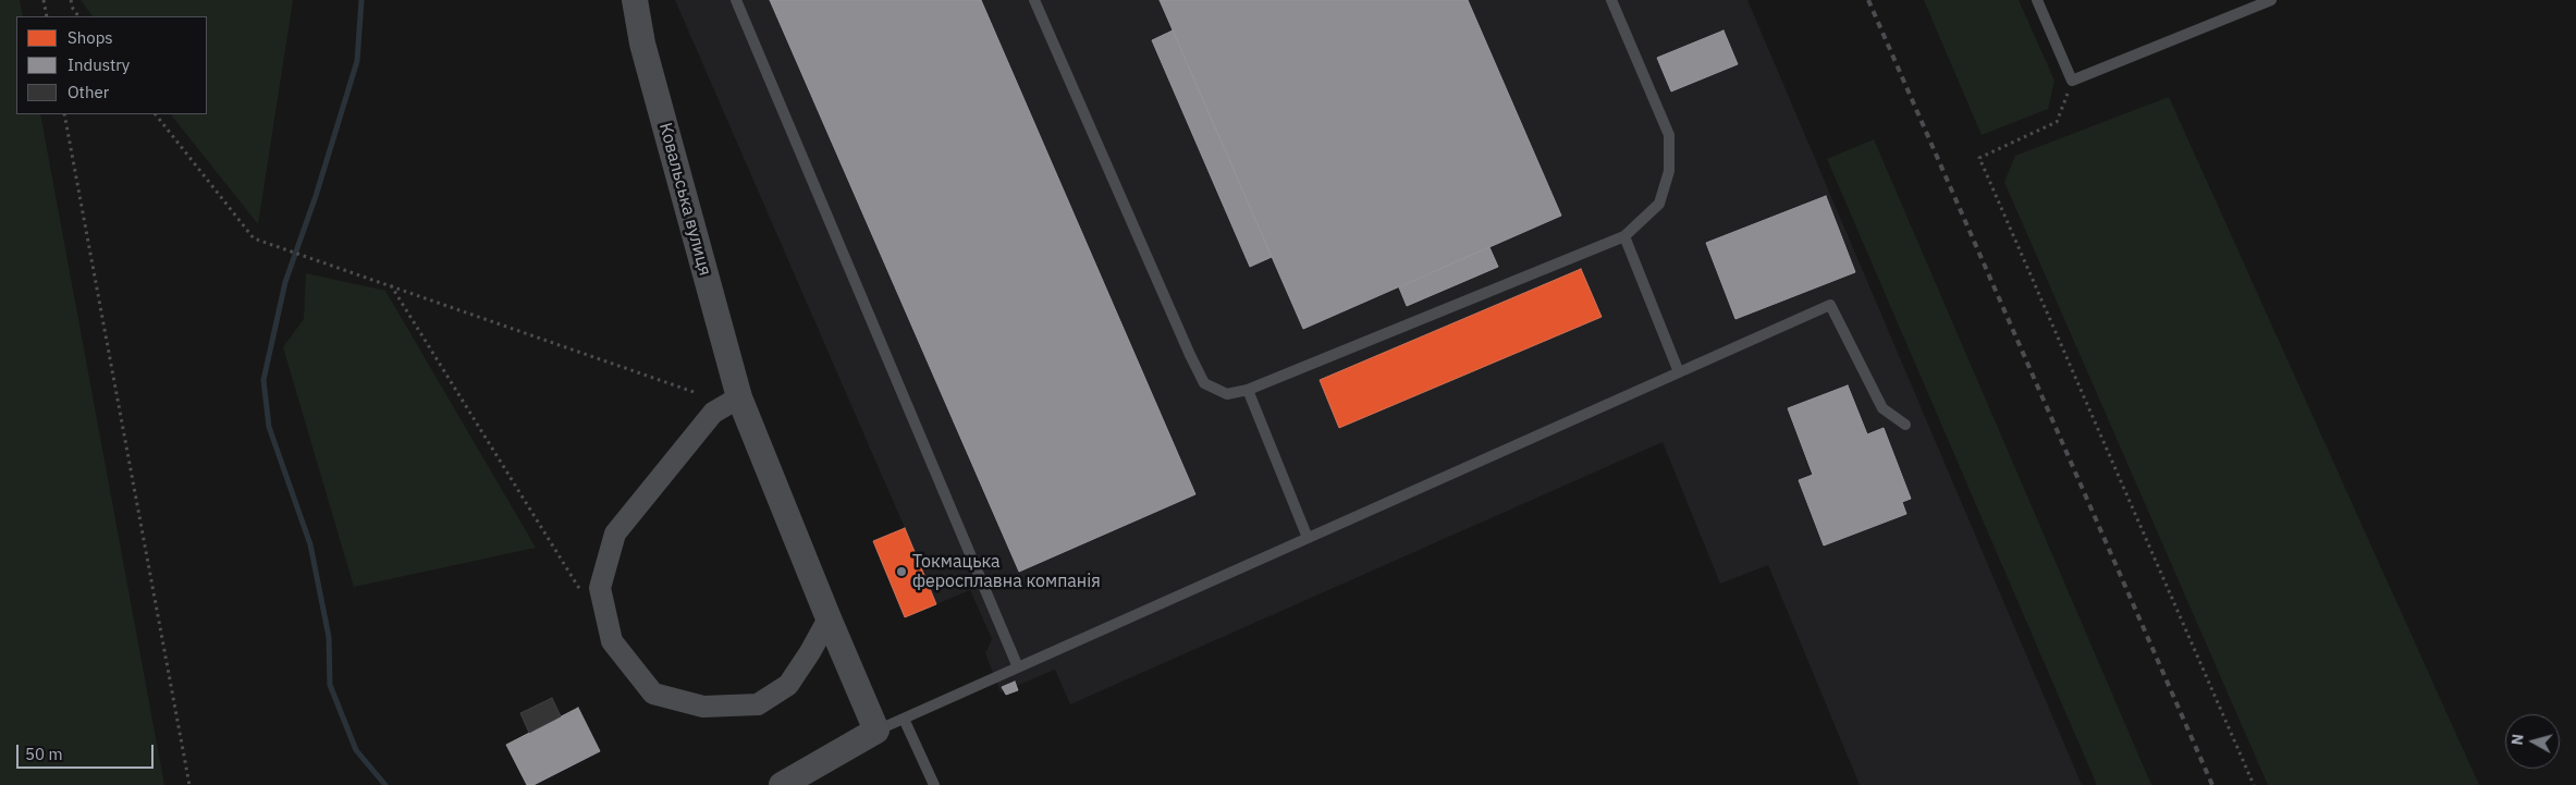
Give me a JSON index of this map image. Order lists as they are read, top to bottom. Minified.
{"streets":{"street":["Ковальська вулиця"]},"places":["Токмацька феросплавна компанія"],"legend":["Shops","Industry","Other"],"scale_bar":"50 m","north":"left"}
